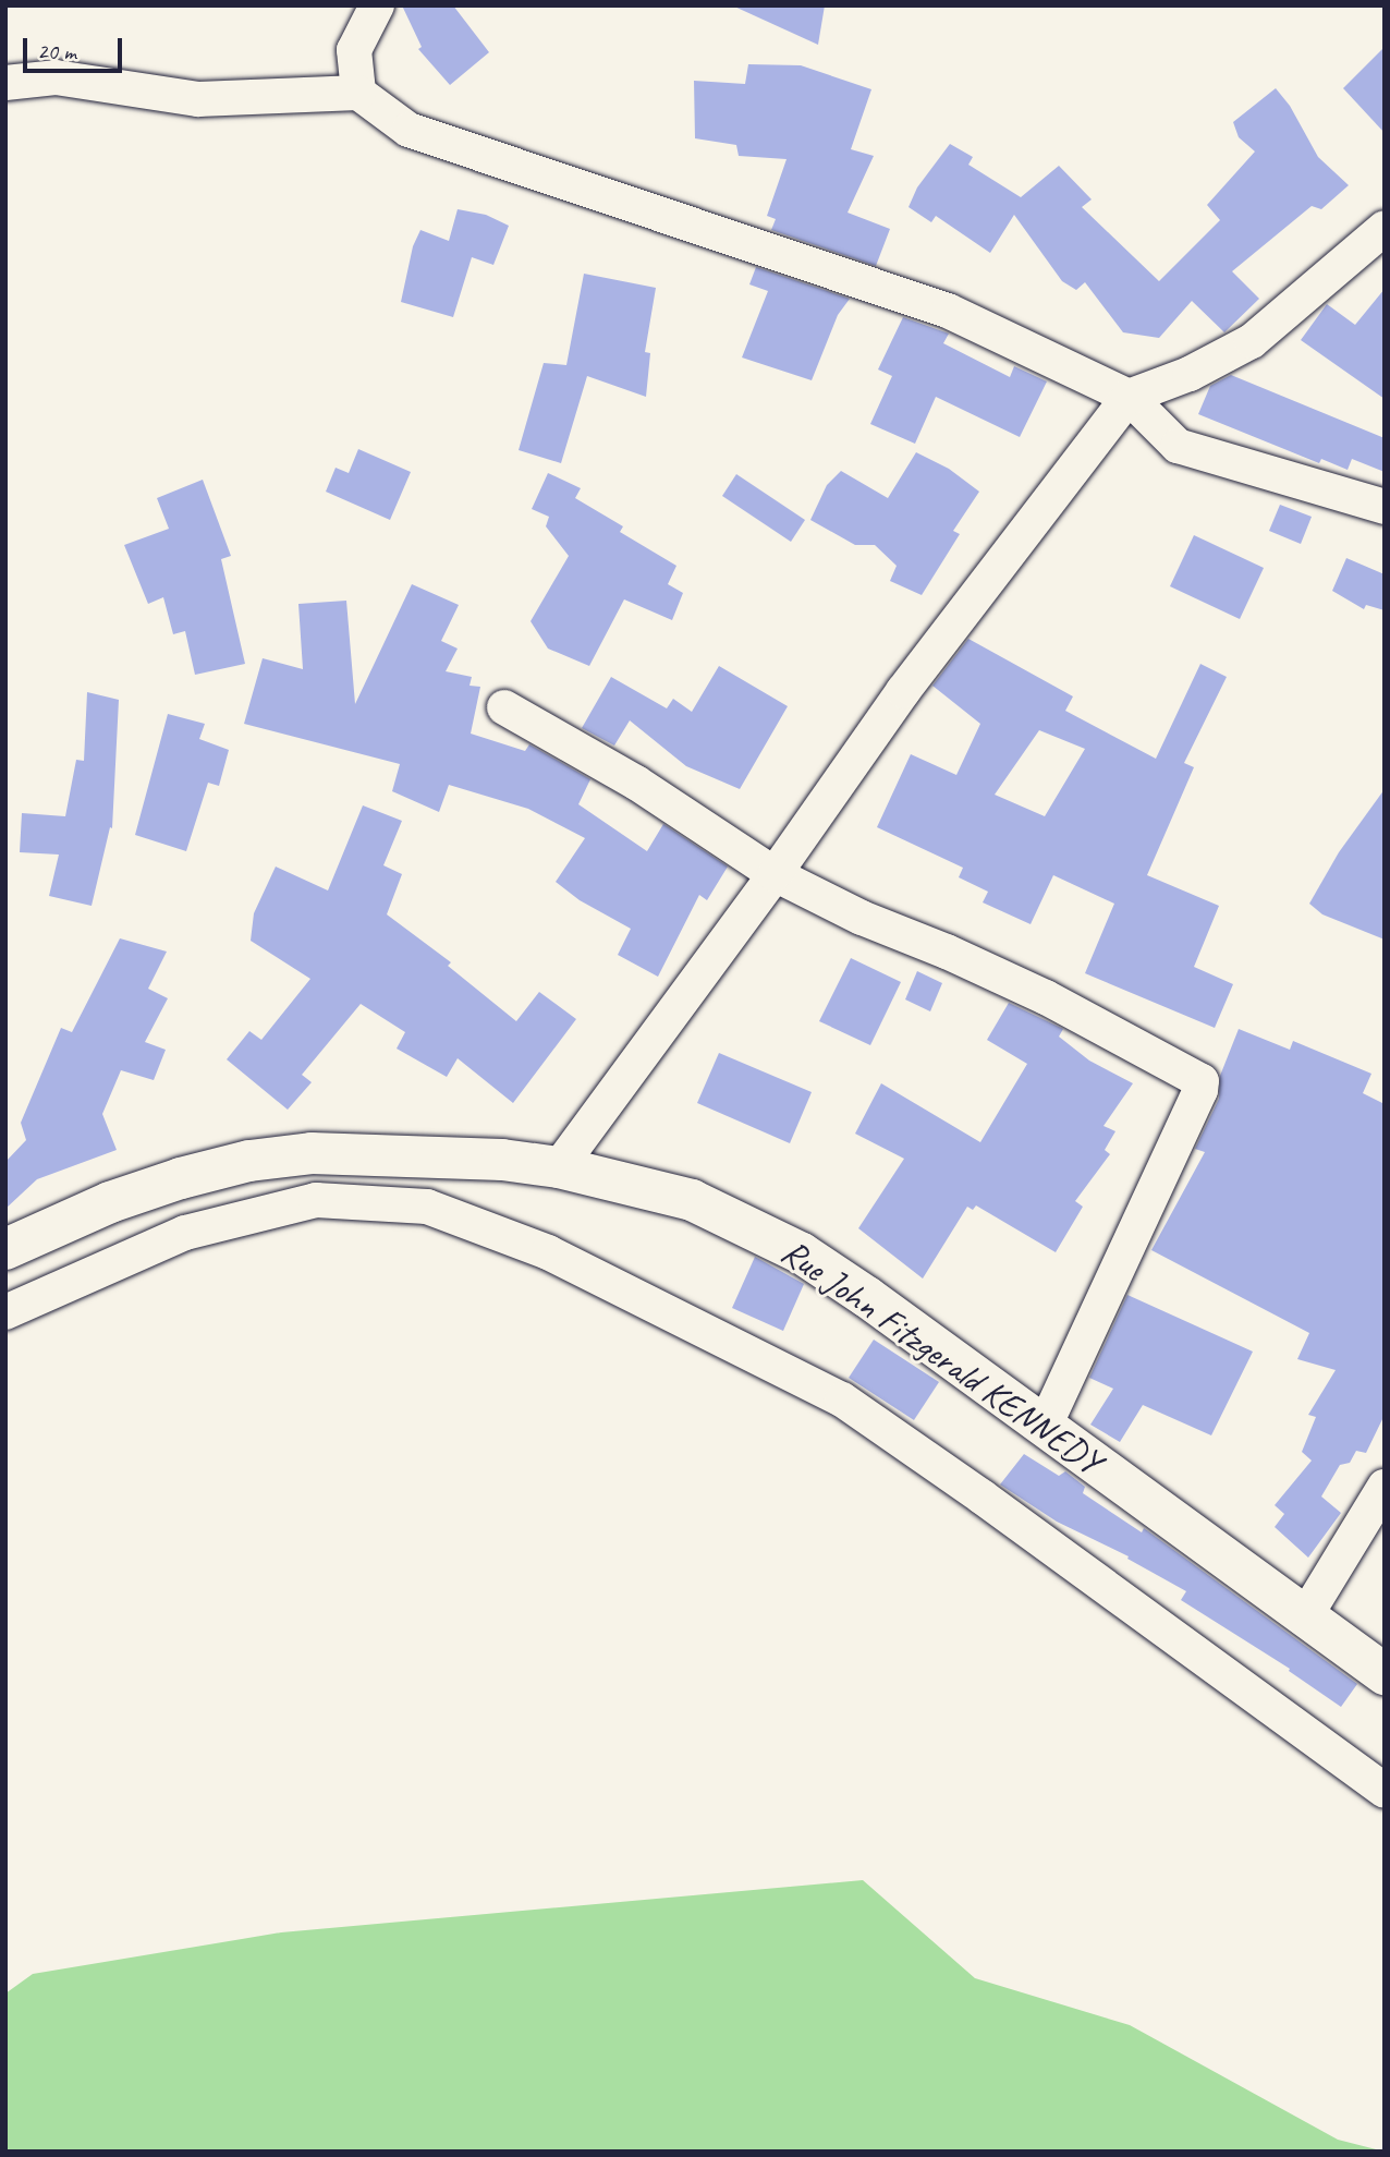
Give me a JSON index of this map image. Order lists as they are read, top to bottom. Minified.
{"streets":{"street":["Rue John Fitzgerald KENNEDY"]},"scale_bar":"20 m"}
